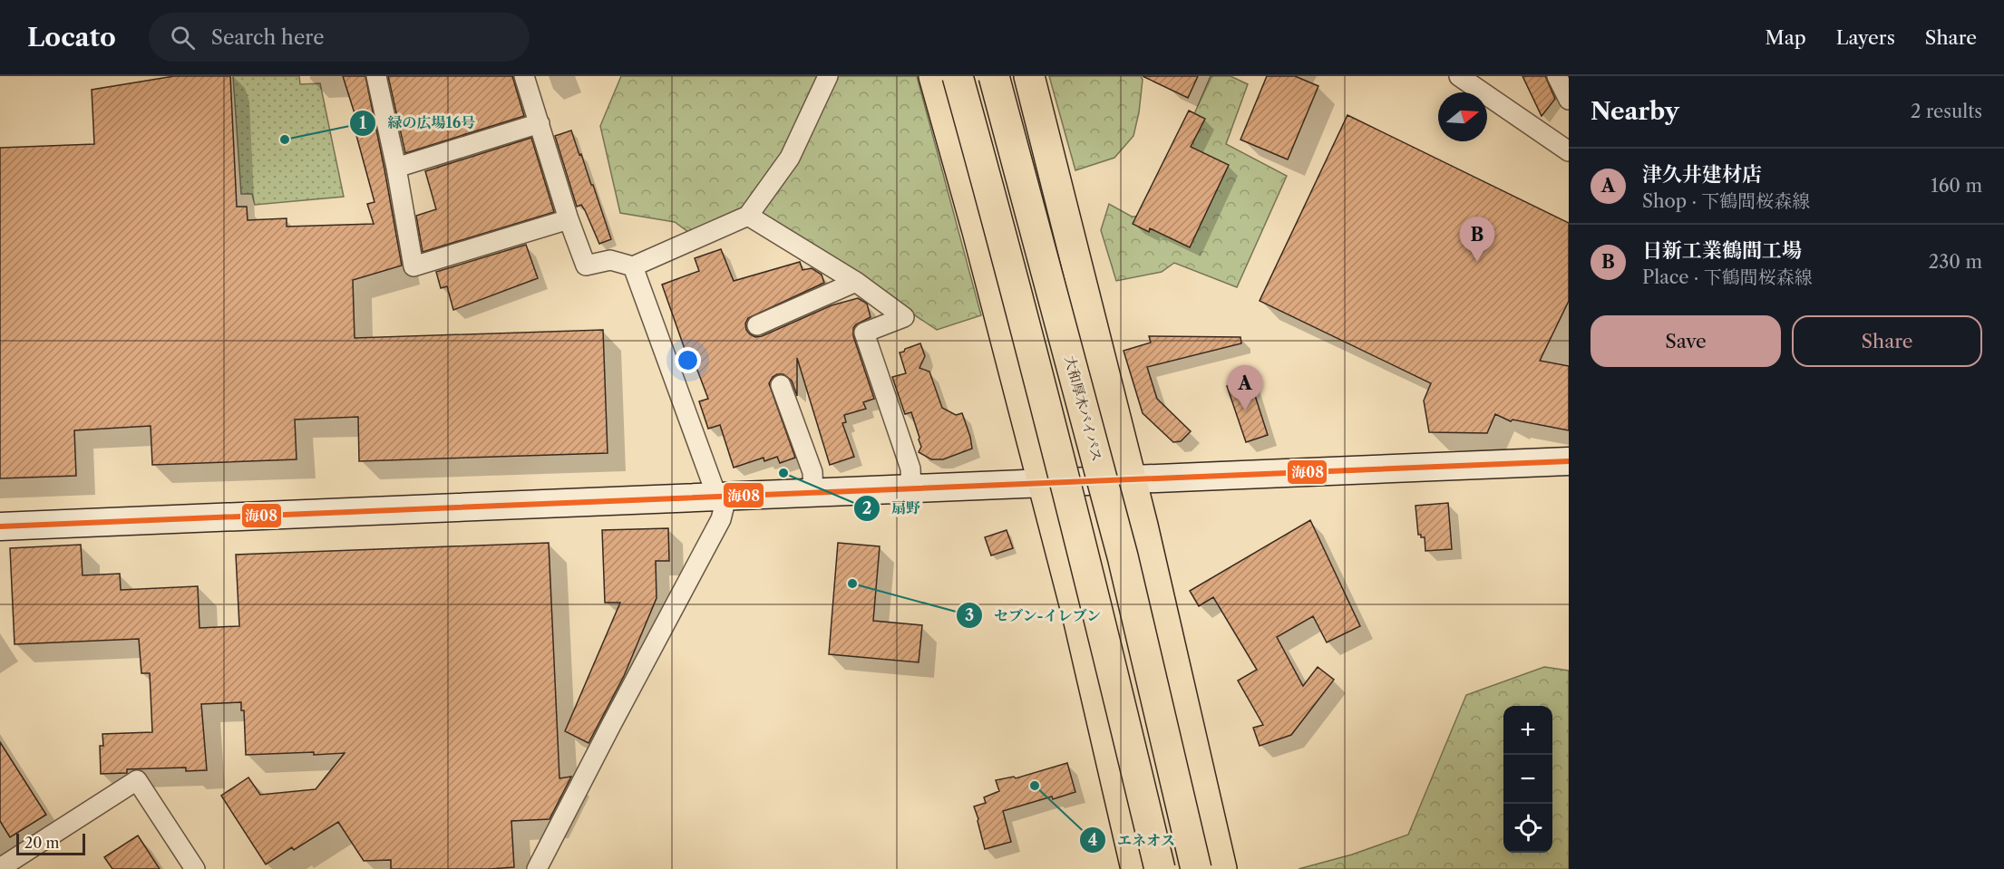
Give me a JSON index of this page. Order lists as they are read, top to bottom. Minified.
{"streets":{"highway":["大和厚木バイパス"]},"places":["緑の広場16号","扇野","セブン-イレブン","エネオス"],"lines":["transit line 海08"],"scale_bar":"20 m","north":"right","page":{"header":"Locato","search":"Search here","nav":["Map","Layers","Share"],"heading":["Nearby","2 results"],"list":[{"mark":"A","name":"津久井建材店","note":"Shop · 下鶴間桜森線","value":"160 m"},{"mark":"B","name":"日新工業鶴間工場","note":"Place · 下鶴間桜森線","value":"230 m"}],"pins":["B","A"],"buttons":["Save","Share"],"map_buttons":["+","−"],"scale":"20 m"}}
